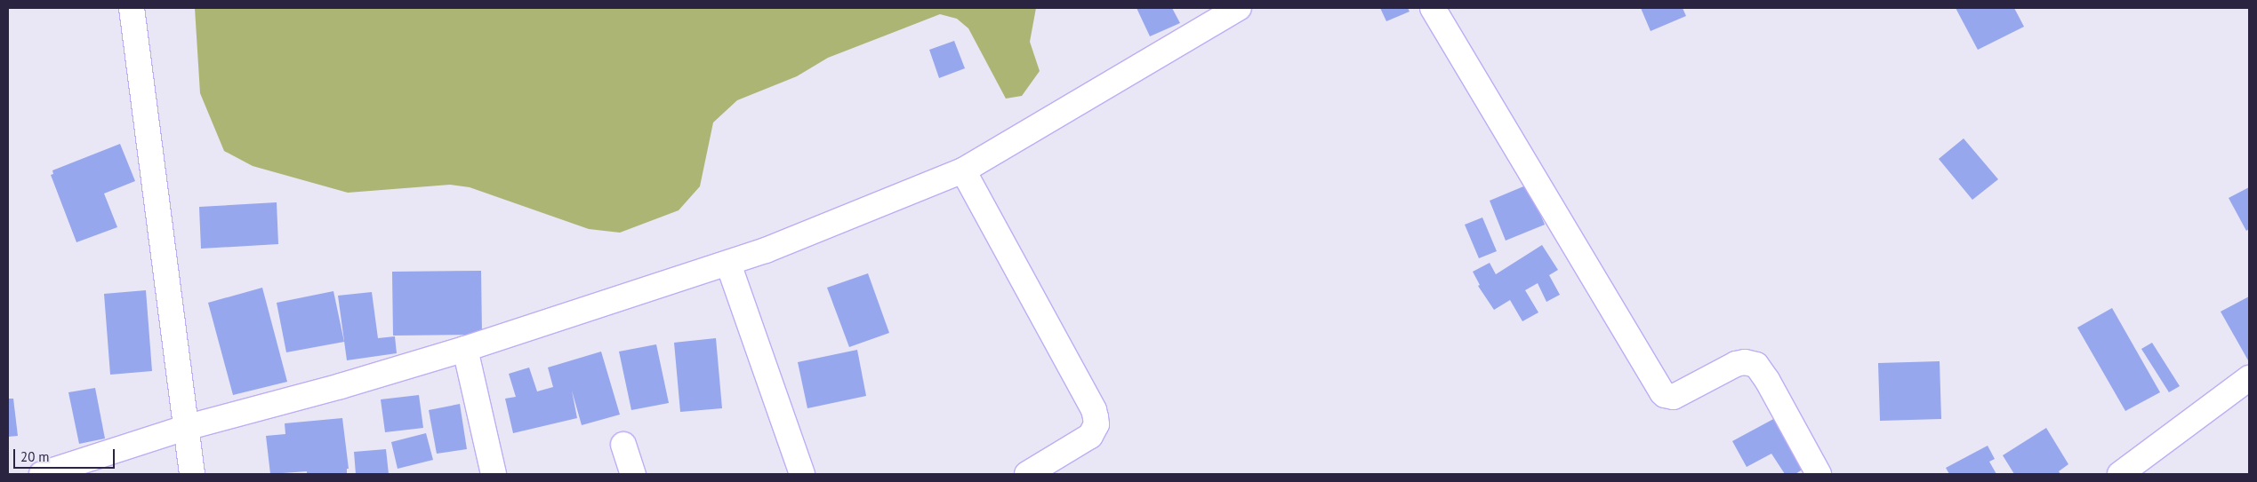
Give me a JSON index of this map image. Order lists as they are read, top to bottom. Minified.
{"scale_bar":"20 m"}
